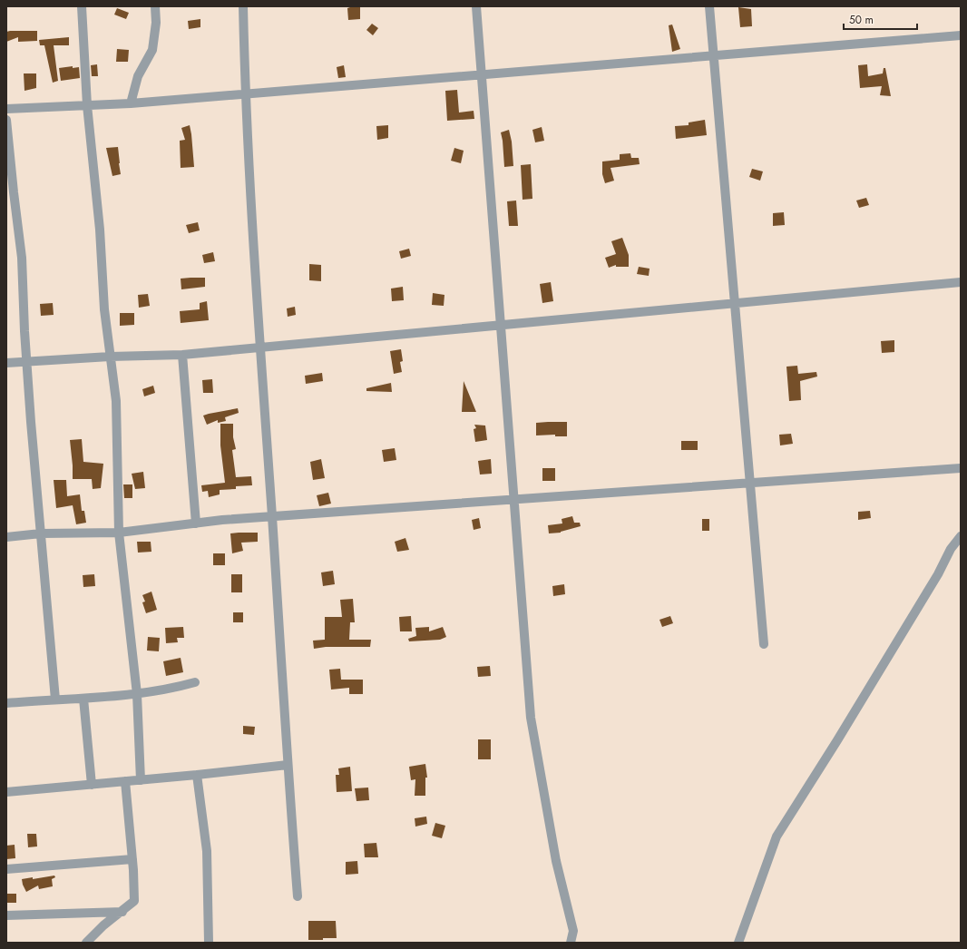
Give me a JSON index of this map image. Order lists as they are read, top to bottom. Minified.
{"scale_bar":"50 m"}
